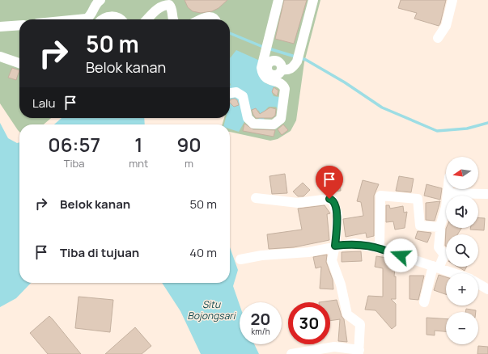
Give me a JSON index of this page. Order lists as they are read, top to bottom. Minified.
{"water":["Situ Bojongsari"],"north":"left","page":{"turn":["50 m","Belok kanan"],"then":"Lalu","eta":["06:57","Tiba","1","mnt","90","m"],"map_buttons":["+","−"],"list":[{"name":"Belok kanan","value":"50 m"},{"name":"Tiba di tujuan","value":"40 m"}],"speed":"20 km/h","limit":"30"}}
